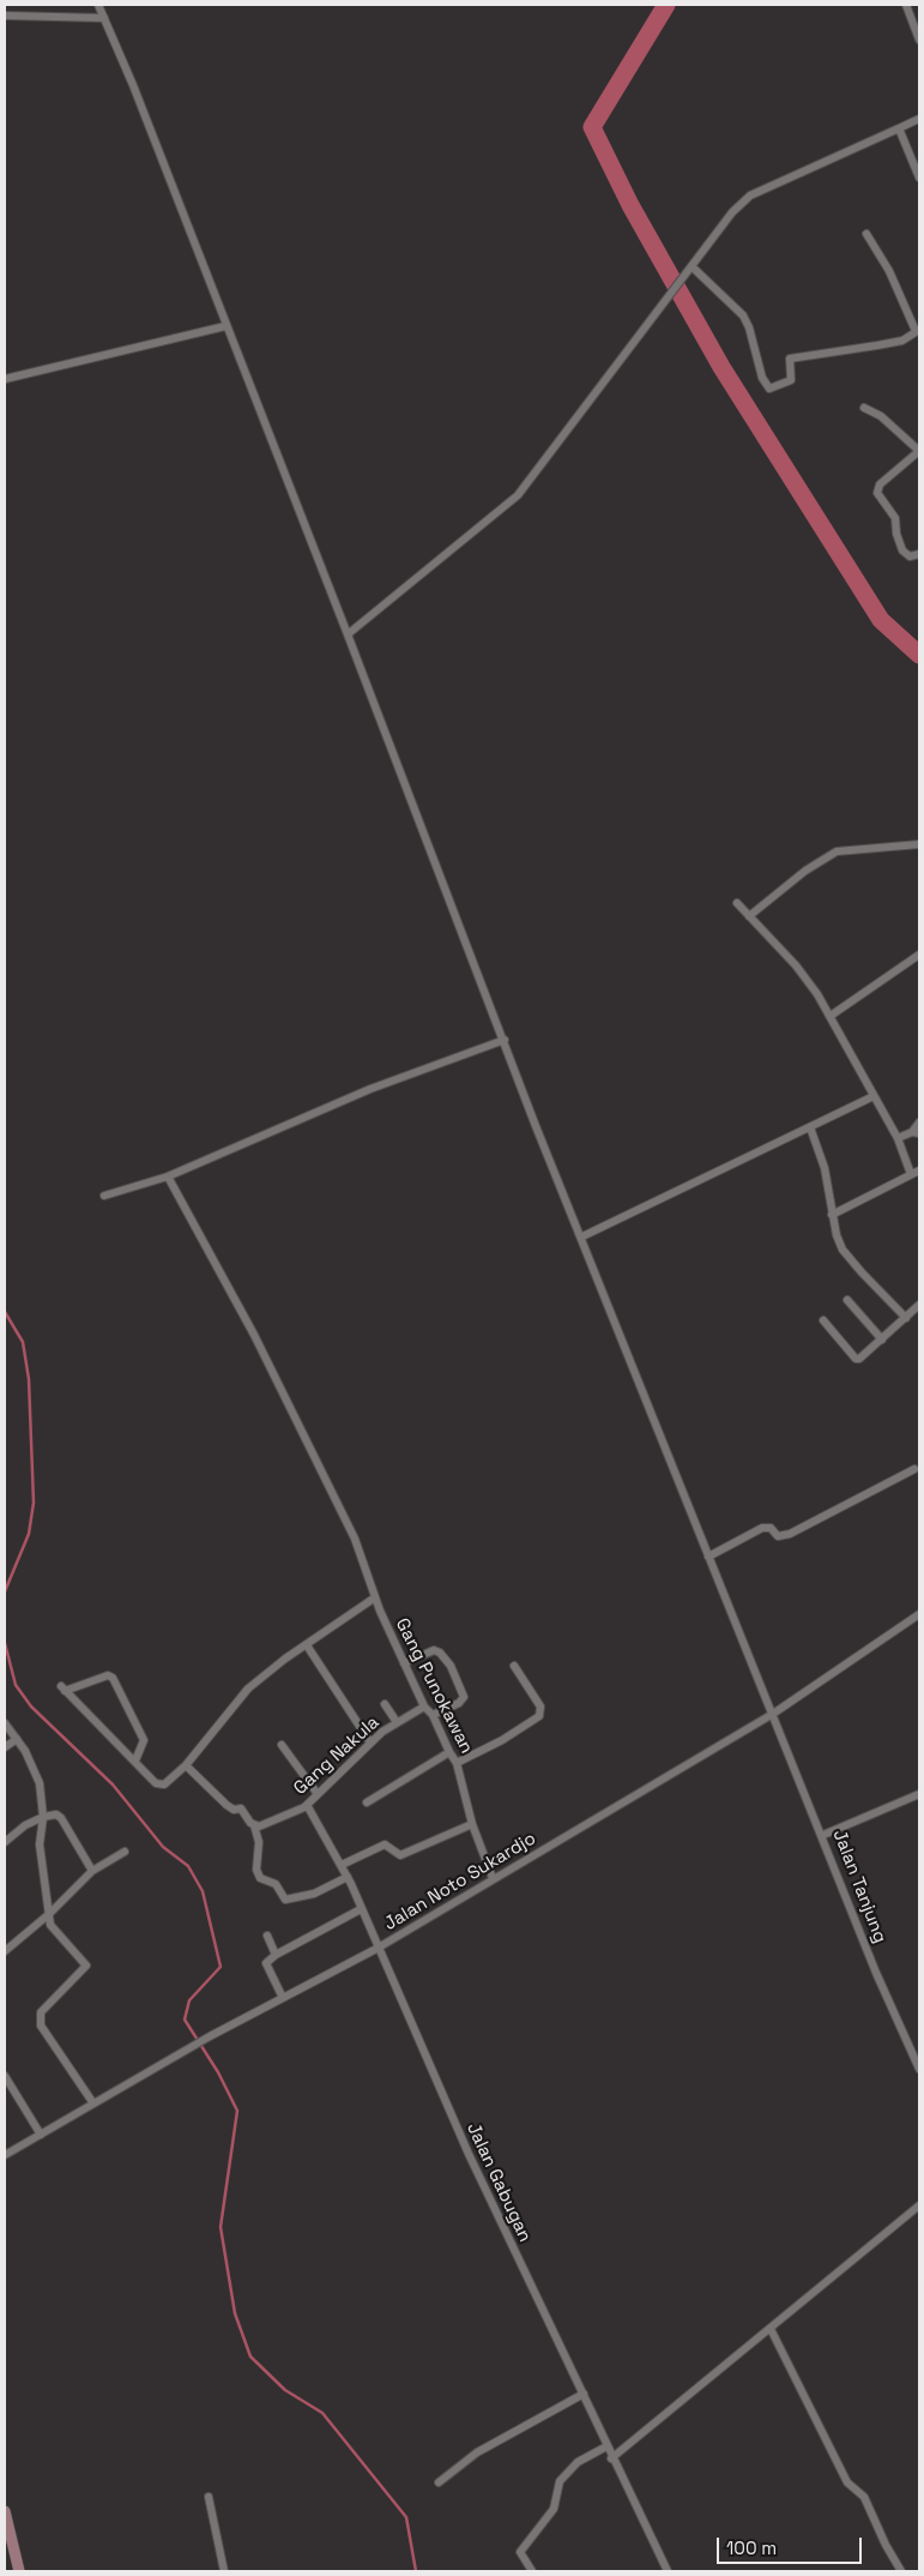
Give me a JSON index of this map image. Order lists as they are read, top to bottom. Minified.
{"streets":{"street":["Gang Punokawan","Gang Nakula","Jalan Noto Sukardjo","Jalan Tanjung","Jalan Gabugan"]},"crossings":[["Gang Punokawan","Gang Nakula"],["Gang Punokawan","Jalan Noto Sukardjo"],["Gang Nakula","Jalan Gabugan"],["Jalan Noto Sukardjo","Jalan Tanjung"],["Jalan Noto Sukardjo","Jalan Gabugan"]],"scale_bar":"100 m"}
